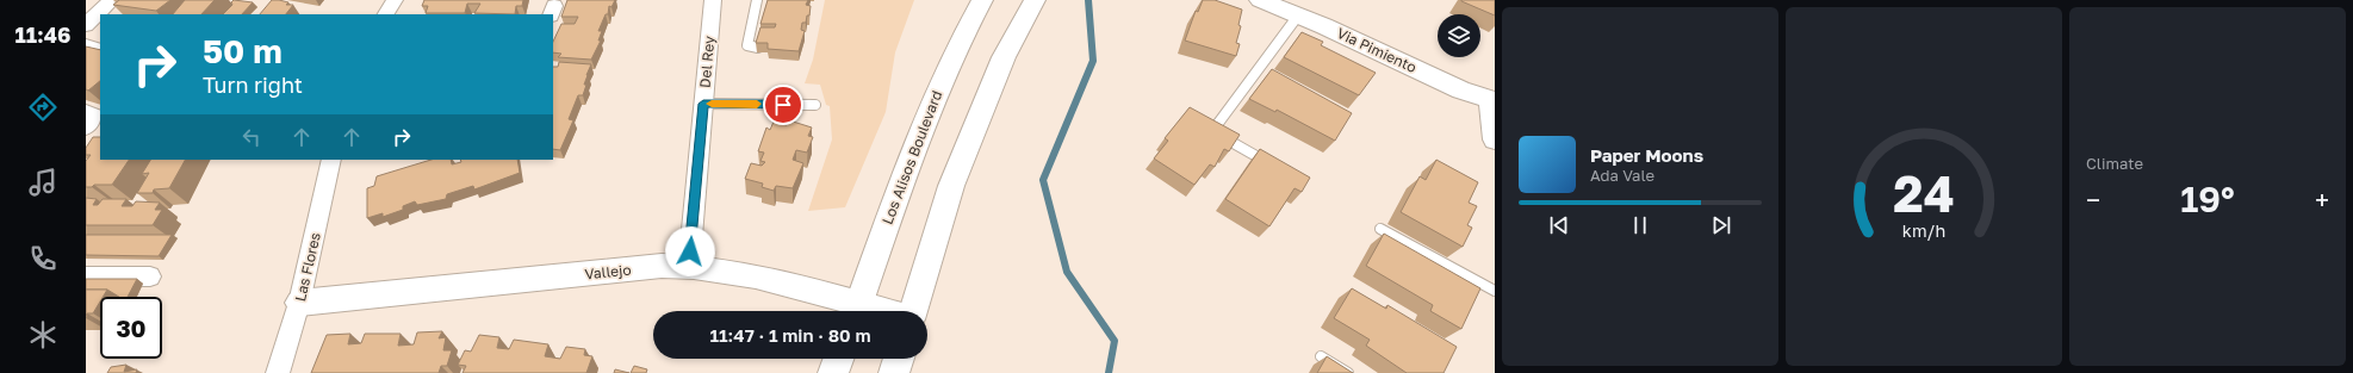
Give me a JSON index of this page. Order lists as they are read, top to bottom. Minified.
{"streets":{"main road":["Los Alisos Boulevard"],"street":["Via Pimiento","Del Rey","Las Flores","Vallejo"]},"crossings":[["Del Rey","Vallejo"],["Los Alisos Boulevard","Vallejo"],["Las Flores","Vallejo"]],"page":{"tabs":"11:46","tile":"Climate","turn":["50 m","Turn right"],"song":["Paper Moons","Ada Vale"],"heat":["−","19°","+"],"limit":"30","trip":"11:47 · 1 min · 80 m","gauge":["24","km/h"]}}
